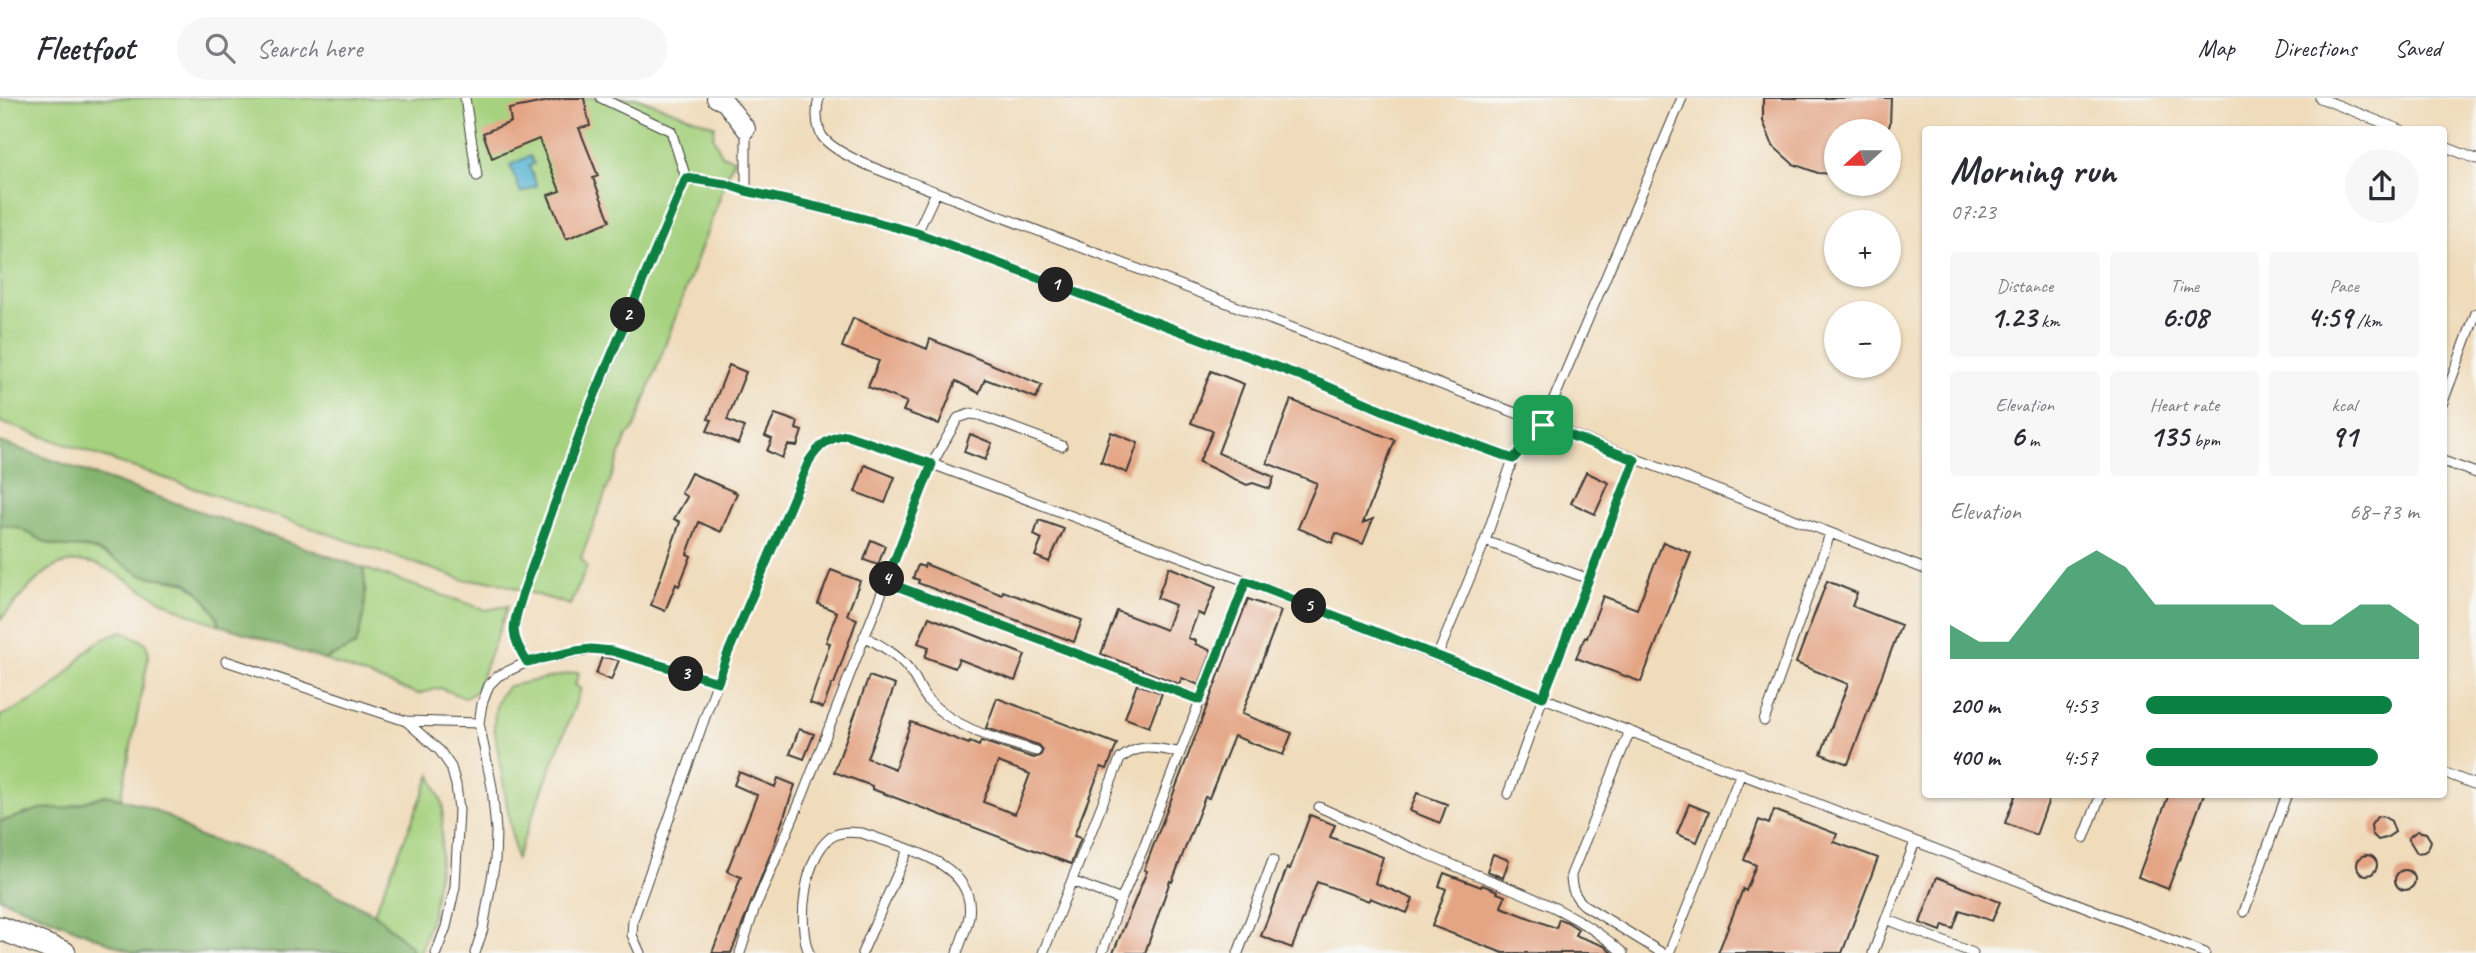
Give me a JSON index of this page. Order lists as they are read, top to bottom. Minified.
{"north":"left","page":{"header":"Fleetfoot","search":"Search here","nav":["Map","Directions","Saved"],"map_buttons":["+","−"],"heading":["Morning run","07:23"],"stats":[["Distance","1.23 km"],["Time","6:08"],["Pace","4:59 /km"],["Elevation","6 m"],["Heart rate","135 bpm"],["kcal","91"]],"pins":["1","2","4","5","3"],"chart":["Elevation","68–73 m"],"list":[{"name":"200 m","note":"4:53"},{"name":"400 m","note":"4:57"}]}}
